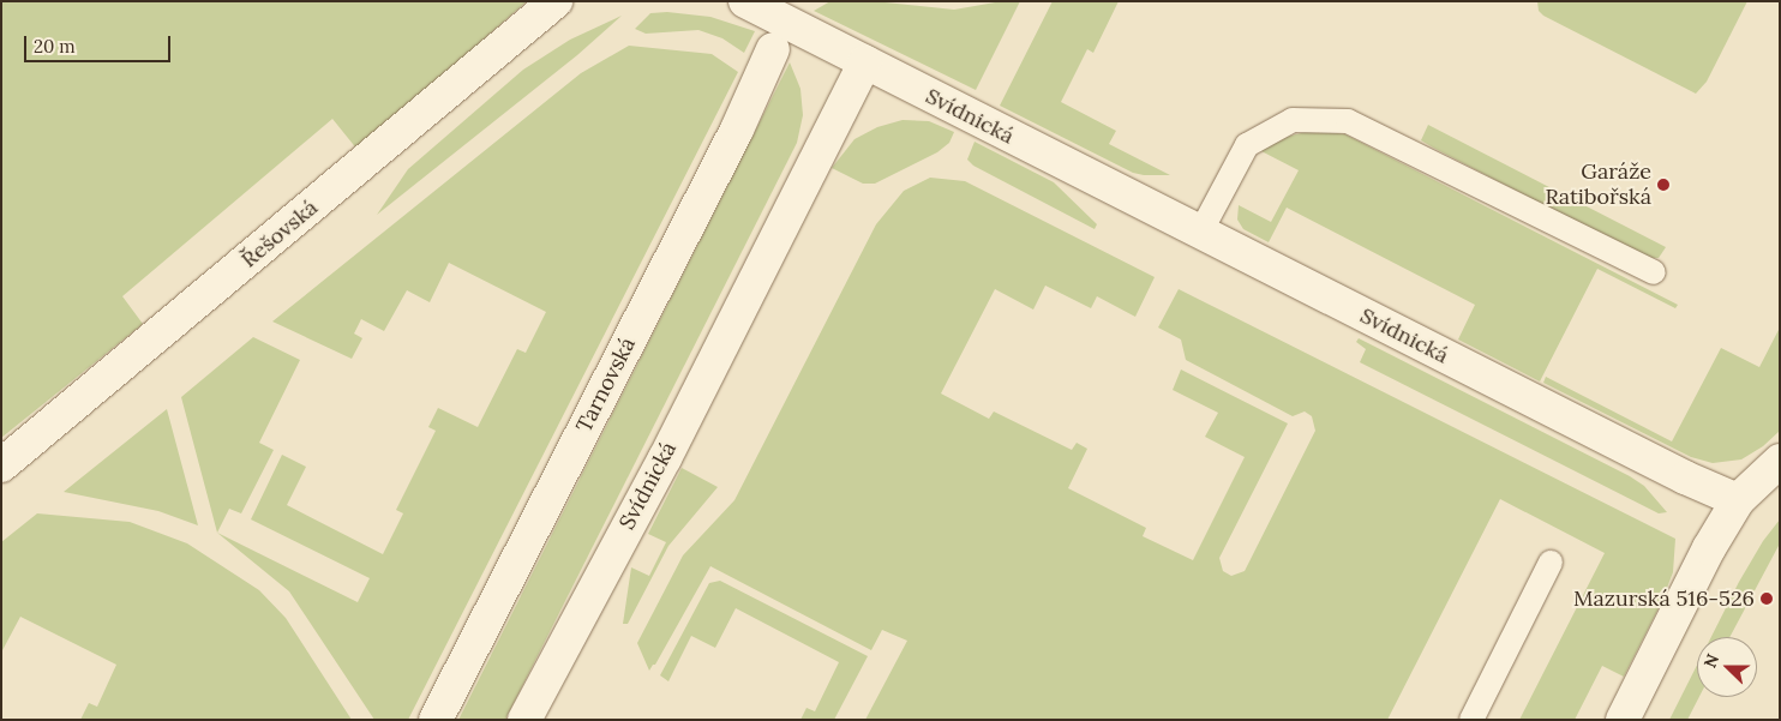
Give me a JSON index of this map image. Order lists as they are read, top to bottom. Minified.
{"streets":{"street":["Svídnická","Řešovská","Tarnovská"]},"places":["Garáže Ratibořská","Mazurská 516-526"],"scale_bar":"20 m","north":"left"}
